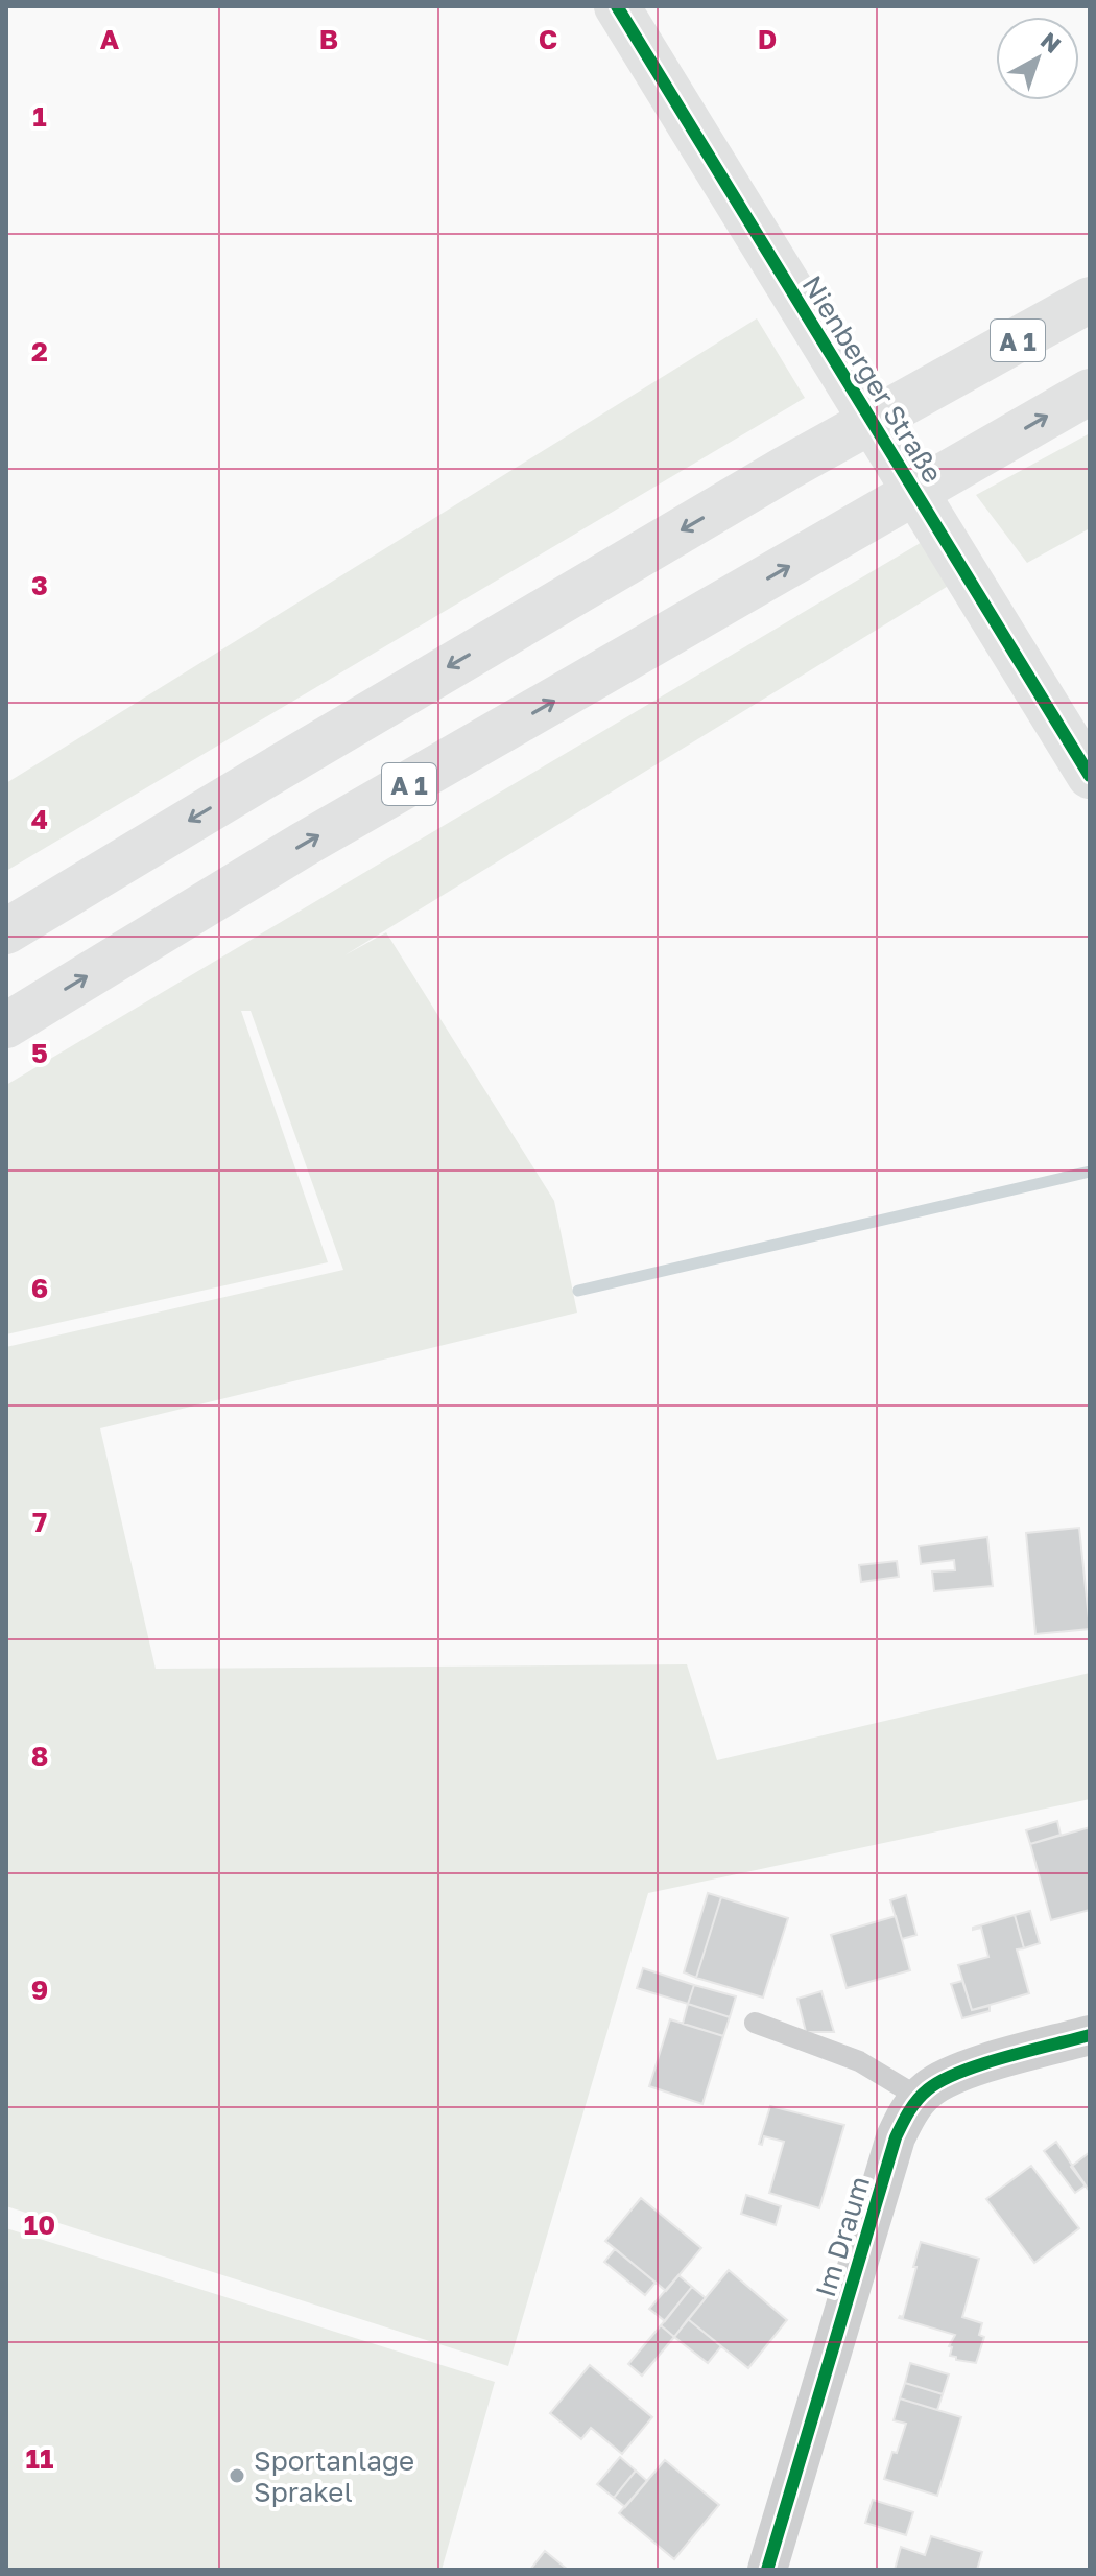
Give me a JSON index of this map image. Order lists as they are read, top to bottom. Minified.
{"streets":{"main road":["A 1","Nienberger Straße"],"street":["Im Draum"]},"places":["Sportanlage Sprakel"],"north":"top right","grid":{"columns":["A","B","C","D"],"rows":["1","2","3","4","5","6","7","8","9","10","11"]}}
